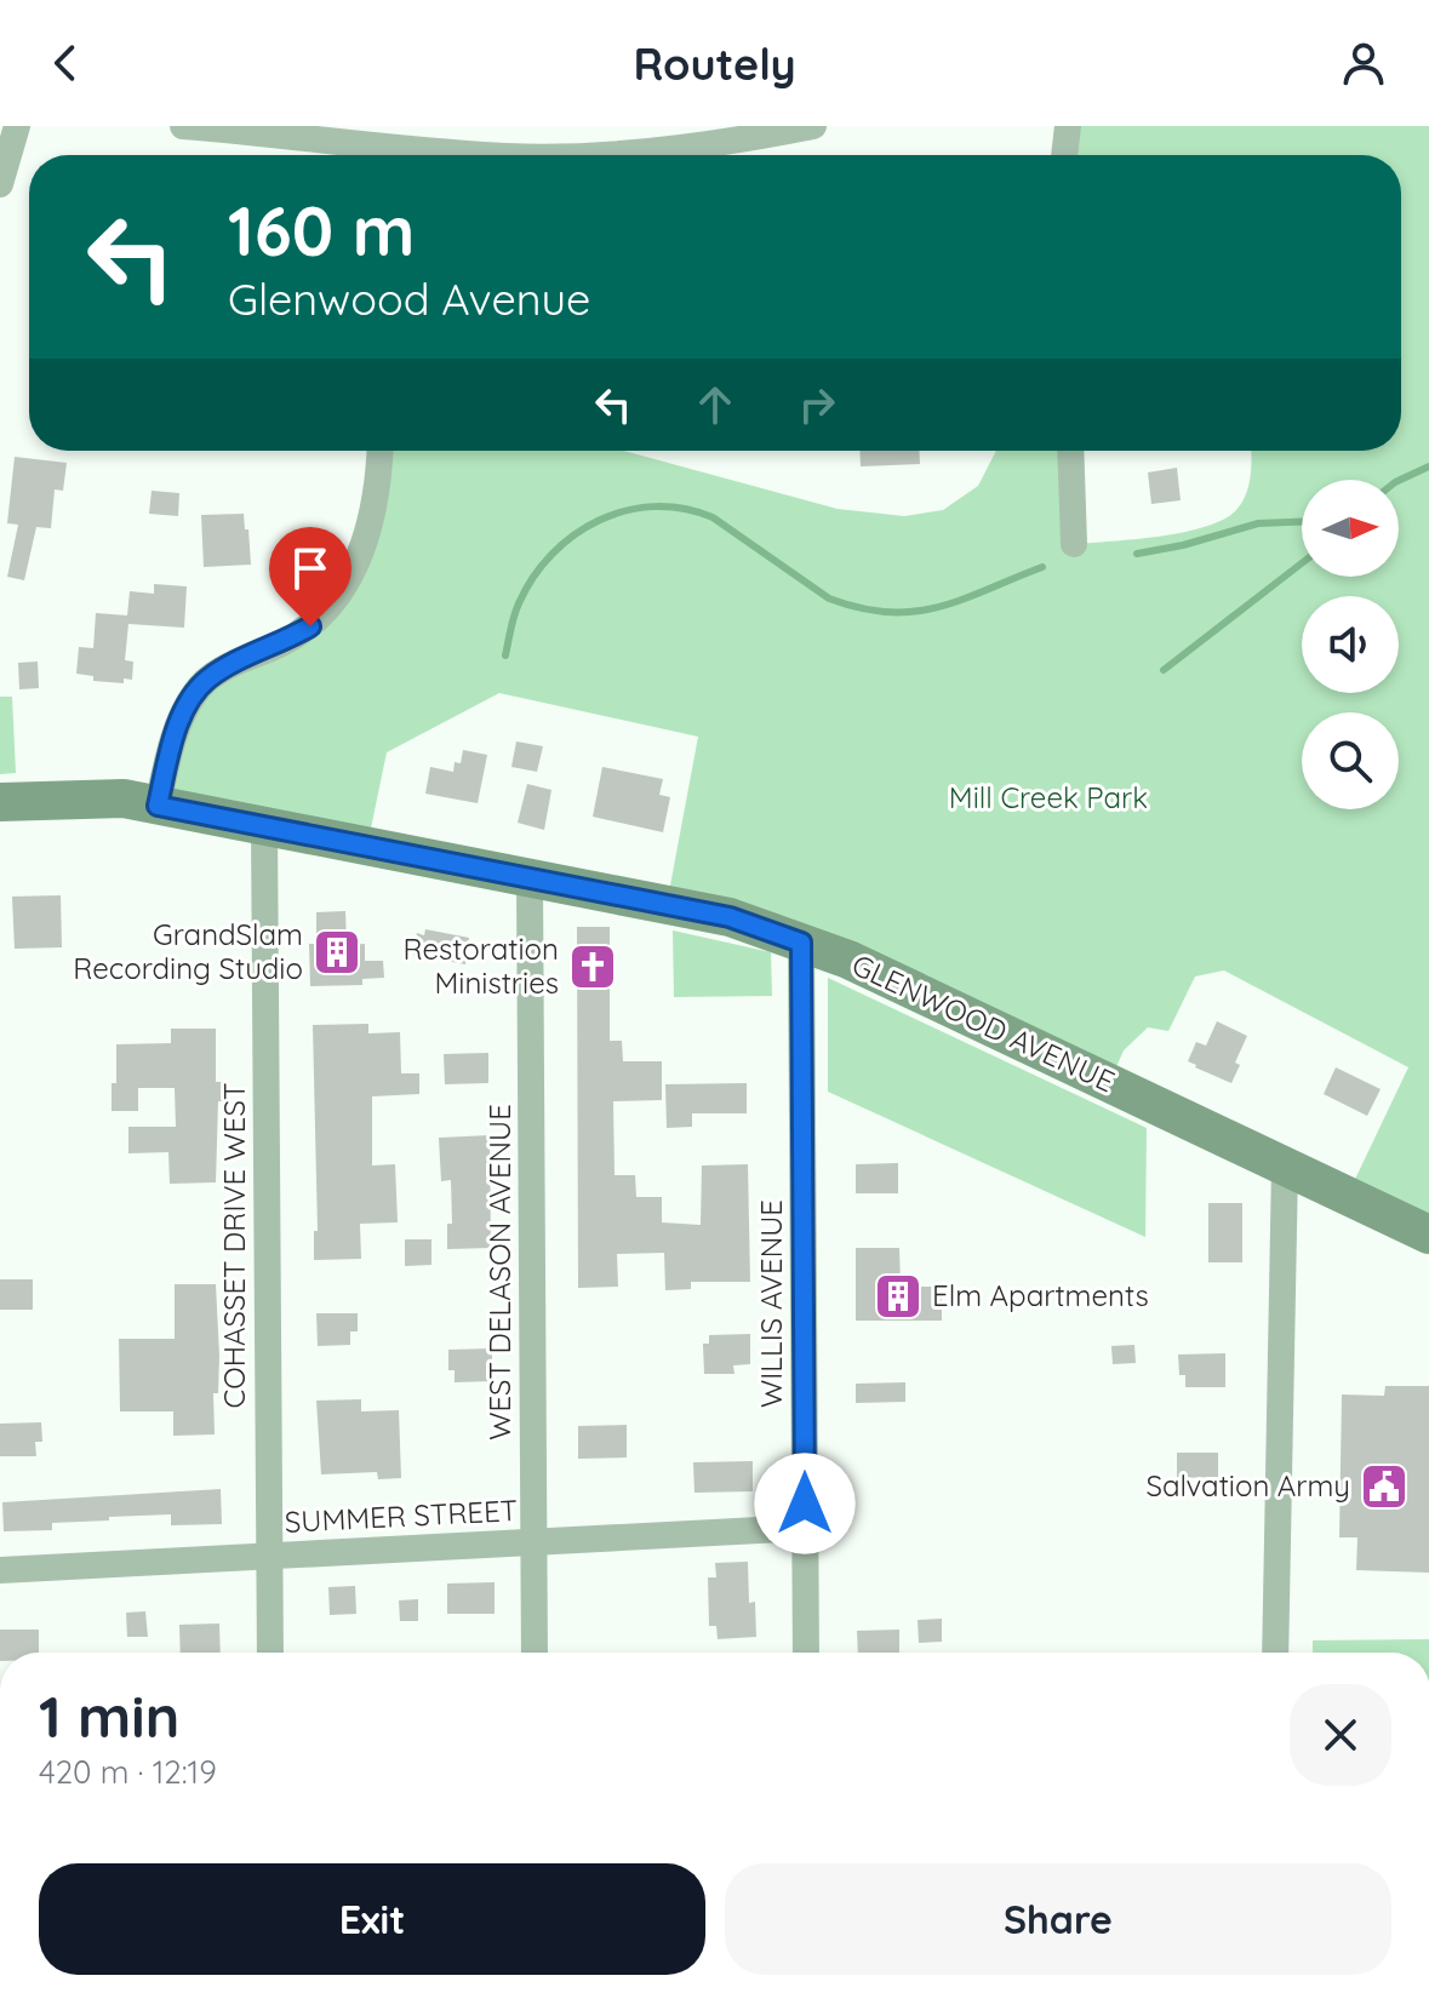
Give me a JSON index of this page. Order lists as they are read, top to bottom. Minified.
{"streets":{"main road":["GLENWOOD AVENUE"],"street":["COHASSET DRIVE WEST","WEST DELASON AVENUE","WILLIS AVENUE","SUMMER STREET"]},"crossings":[["GLENWOOD AVENUE","COHASSET DRIVE WEST"],["GLENWOOD AVENUE","WEST DELASON AVENUE"],["GLENWOOD AVENUE","WILLIS AVENUE"],["COHASSET DRIVE WEST","SUMMER STREET"],["WEST DELASON AVENUE","SUMMER STREET"],["WILLIS AVENUE","SUMMER STREET"]],"parks":["Mill Creek Park"],"places":{"building":["GrandSlam Recording Studio","Elm Apartments"],"church":["Restoration Ministries"],"public building":["Salvation Army"]},"north":"right","page":{"header":"Routely","turn":["160 m","Glenwood Avenue"],"heading":["1 min","420 m · 12:19"],"buttons":["Exit","Share"]}}
